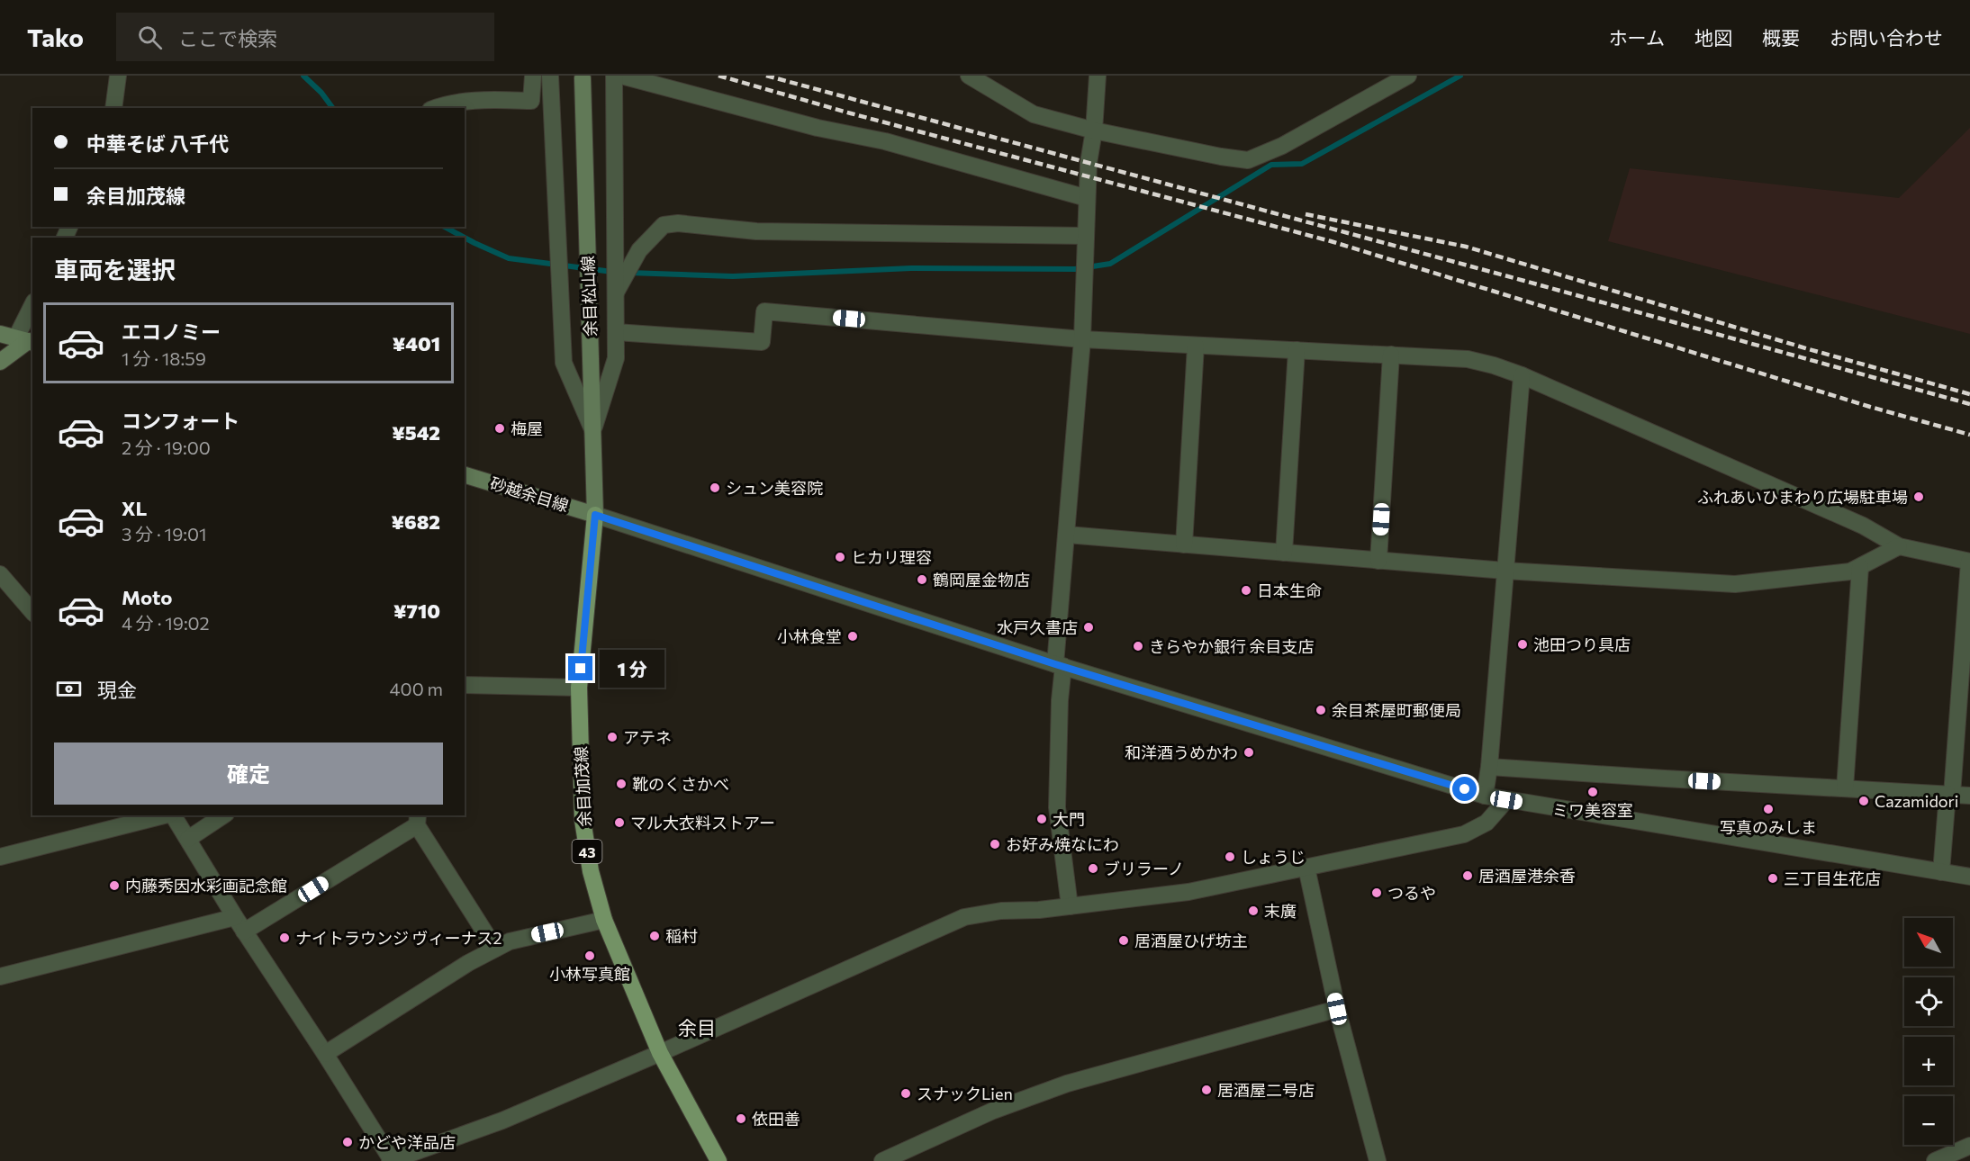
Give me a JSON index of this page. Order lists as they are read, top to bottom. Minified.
{"streets":{"main road":["余目松山線","砂越余目線","余目加茂線","43"]},"crossings":[["余目松山線","砂越余目線"],["余目松山線","余目加茂線"],["砂越余目線","余目加茂線"]],"districts":["余目"],"places":["梅屋","シュン美容院","ふれあいひまわり広場駐車場","ヒカリ理容","鶴岡屋金物店","日本生命","水戸久書店","小林食堂","池田つり具店","きらやか銀行 余目支店","余目茶屋町郵便局","アテネ","和洋酒うめかわ","靴のくさかべ","ミワ美容室","Cazamidori","写真のみしま","大門","マル大衣料ストアー","お好み焼なにわ","しょうじ","ブリラーノ","居酒屋港余香","三丁目生花店","内藤秀因水彩画記念館","つるや","末廣","稲村","ナイトラウンジ ヴィーナス2","居酒屋ひげ坊主","小林写真館","居酒屋二号店","スナックLien","依田善","かどや洋品店"],"north":"top left","page":{"header":"Tako","search":"ここで検索","nav":["ホーム","地図","概要","お問い合わせ"],"banner":["中華そば 八千代","余目加茂線"],"heading":"車両を選択","list":[{"name":"エコノミー","note":"1 分 · 18:59","value":"¥401"},{"name":"コンフォート","note":"2 分 · 19:00","value":"¥542"},{"name":"XL","note":"3 分 · 19:01","value":"¥682"},{"name":"Moto","note":"4 分 · 19:02","value":"¥710"}],"bubble":"1 分","pay":["現金","400 m"],"buttons":"確定","map_buttons":["+","−"]}}
